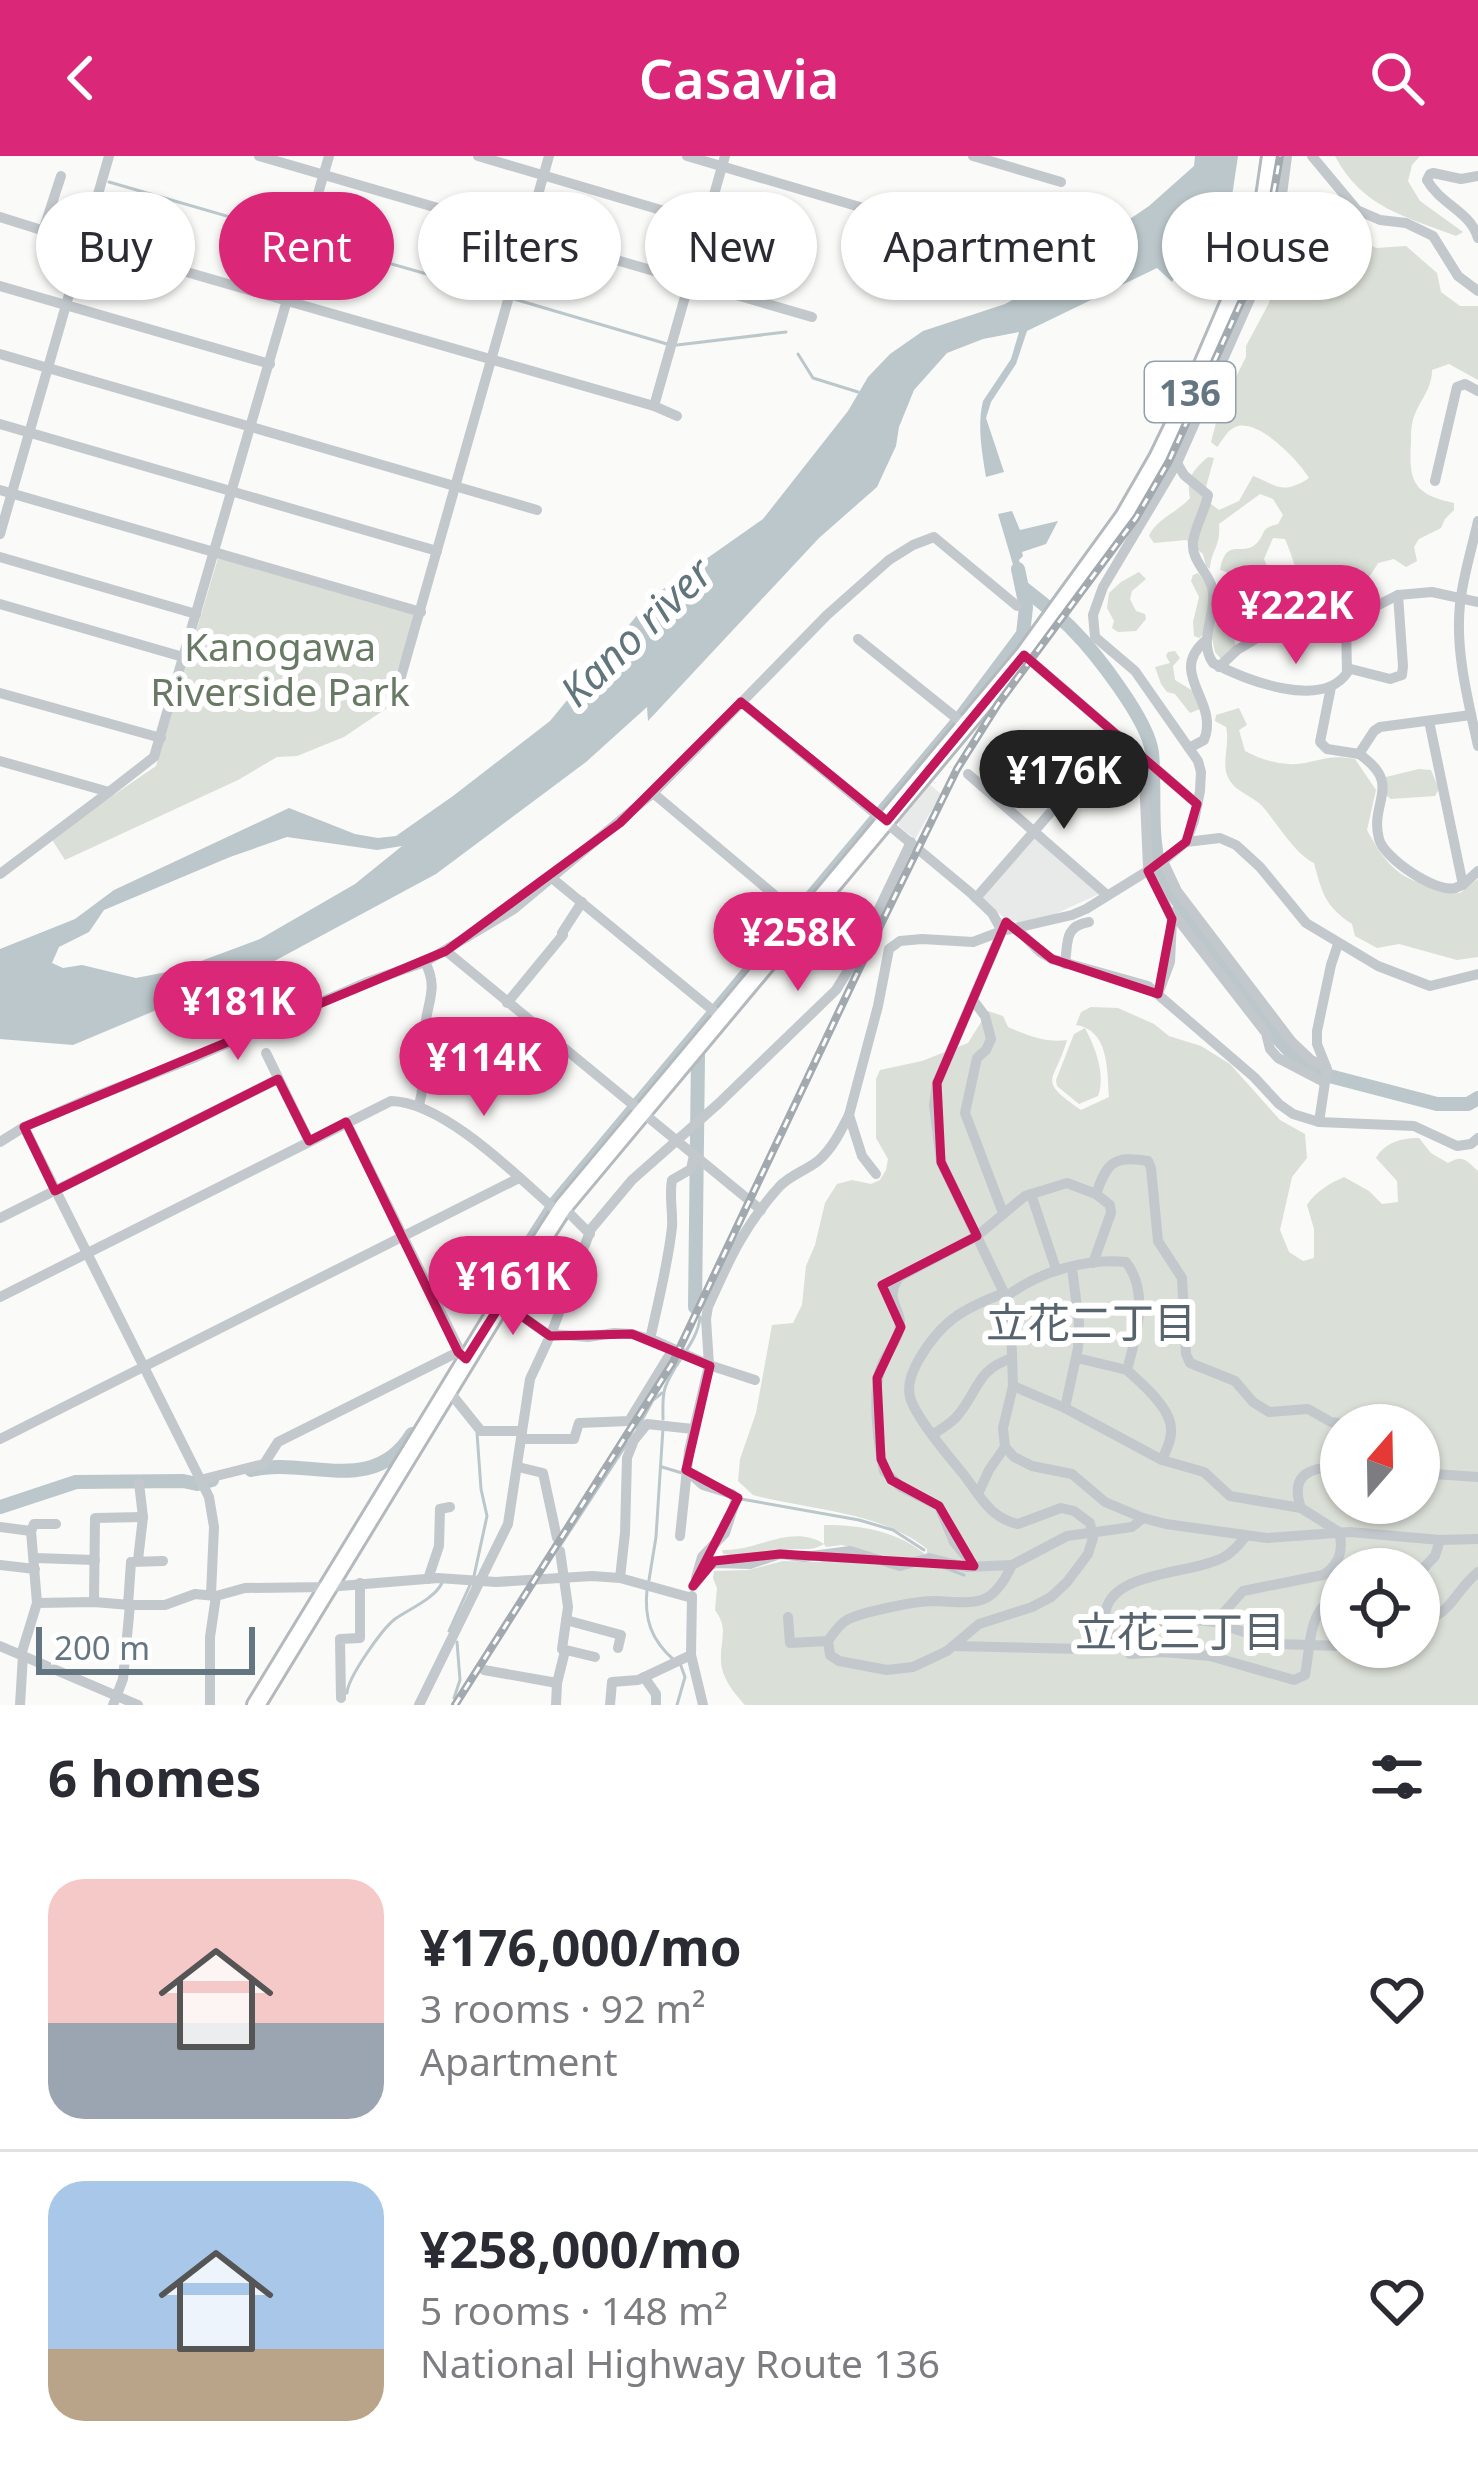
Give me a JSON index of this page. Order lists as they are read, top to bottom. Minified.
{"streets":{"highway":["136"]},"districts":["立花二丁目","立花三丁目"],"water":["Kano river"],"parks":["Kanogawa Riverside Park"],"scale_bar":"200 m","north":"top","page":{"header":"Casavia","chip":["Buy","Rent","Filters","New","Apartment","House"],"price":["¥222K","¥176K","¥258K","¥181K","¥114K","¥161K"],"scale":"200 m","heading":"6 homes","list":[{"name":"¥176,000/mo","note":"3 rooms · 92 m² · Apartment"},{"name":"¥258,000/mo","note":"5 rooms · 148 m² · National Highway Route 136"}]}}
